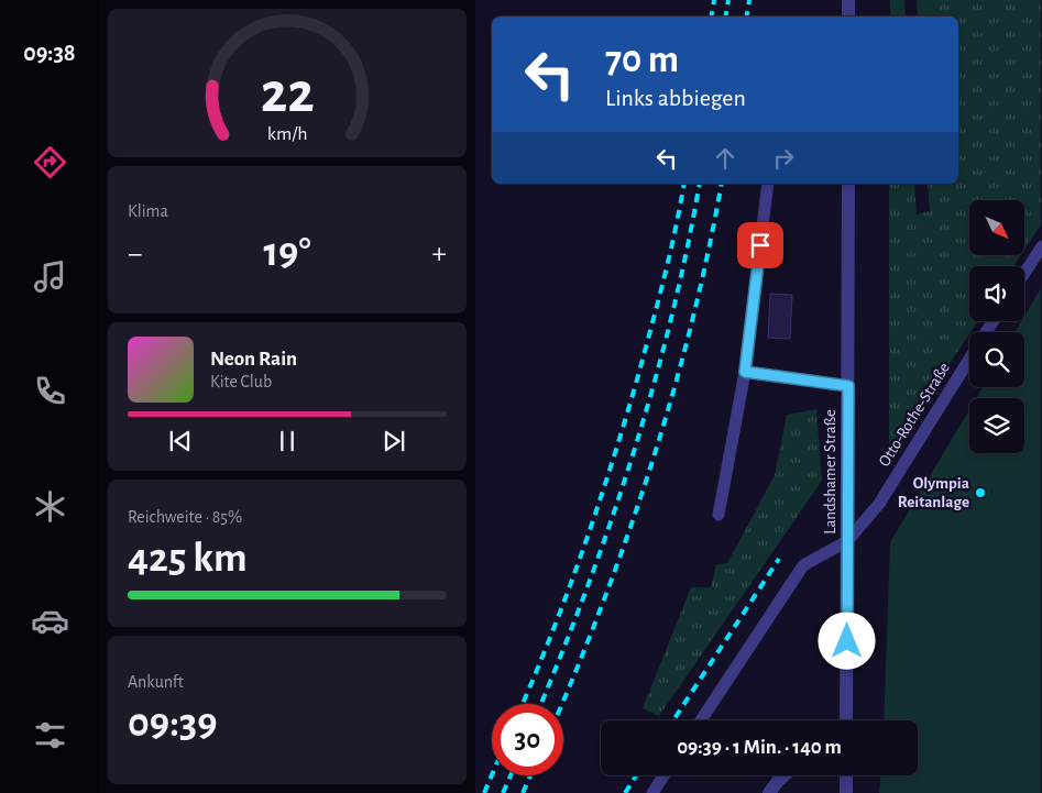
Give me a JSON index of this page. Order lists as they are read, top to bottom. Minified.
{"streets":{"street":["Landshamer Straße"],"lane":["Otto-Rothe-Straße"]},"crossings":[["Otto-Rothe-Straße","Landshamer Straße"]],"places":["Olympia Reitanlage"],"north":"bottom right","page":{"tabs":"09:38","turn":["70 m","Links abbiegen"],"tile":["Klima",["Reichweite · 85%","425 km"],["Ankunft","09:39"]],"heat":["−","19°","+"],"song":["Neon Rain","Kite Club"],"limit":"30","trip":"09:39 · 1 Min. · 140 m","gauge":["22","km/h"]}}
